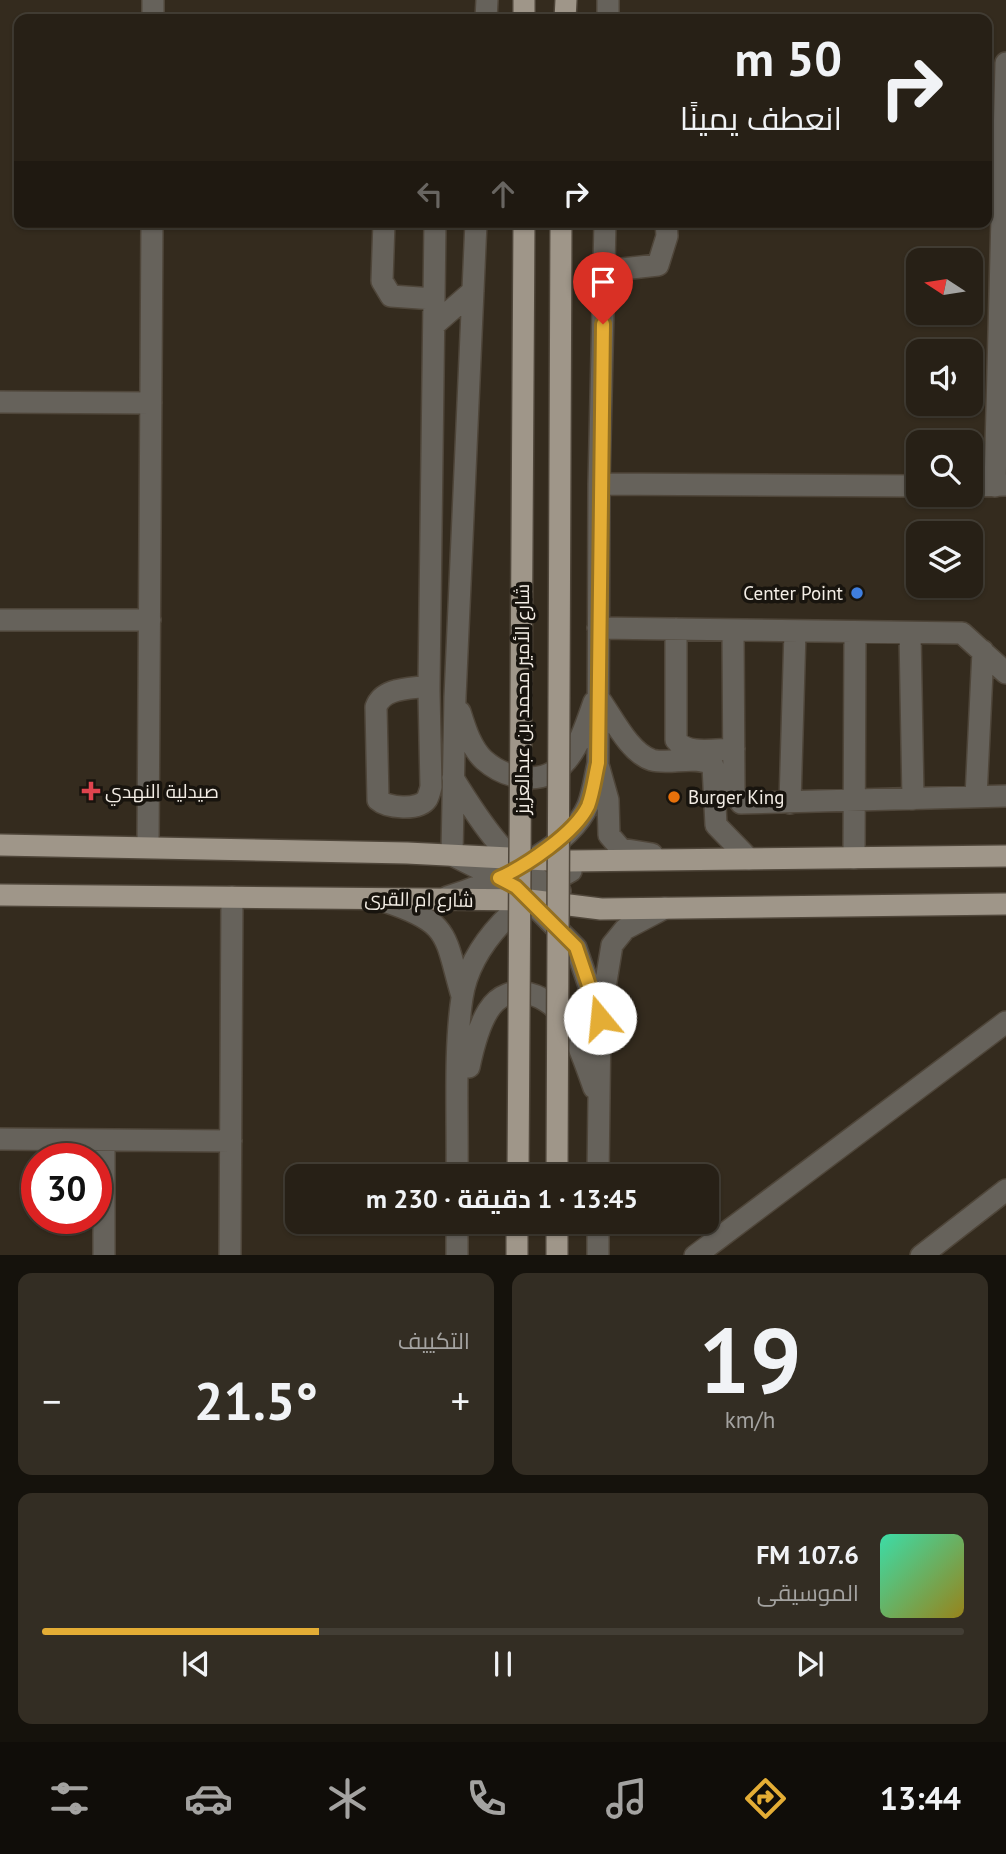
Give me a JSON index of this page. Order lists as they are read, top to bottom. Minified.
{"streets":{"main road":["شارع الأمير محمد بن عبدالعزيز","شارع ام القرى"]},"places":{"other":["Center Point","Burger King"],"health":["صيدلية النهدي"]},"north":"left","page":{"turn":["50 m","انعطف يمينًا"],"limit":"30","trip":"13:45 · 1 دقيقة · 230 m","tile":[["19","km/h"],"التكييف"],"heat":["−","21.5°","+"],"song":["107.6 FM","الموسيقى"],"tabs":"13:44"}}
